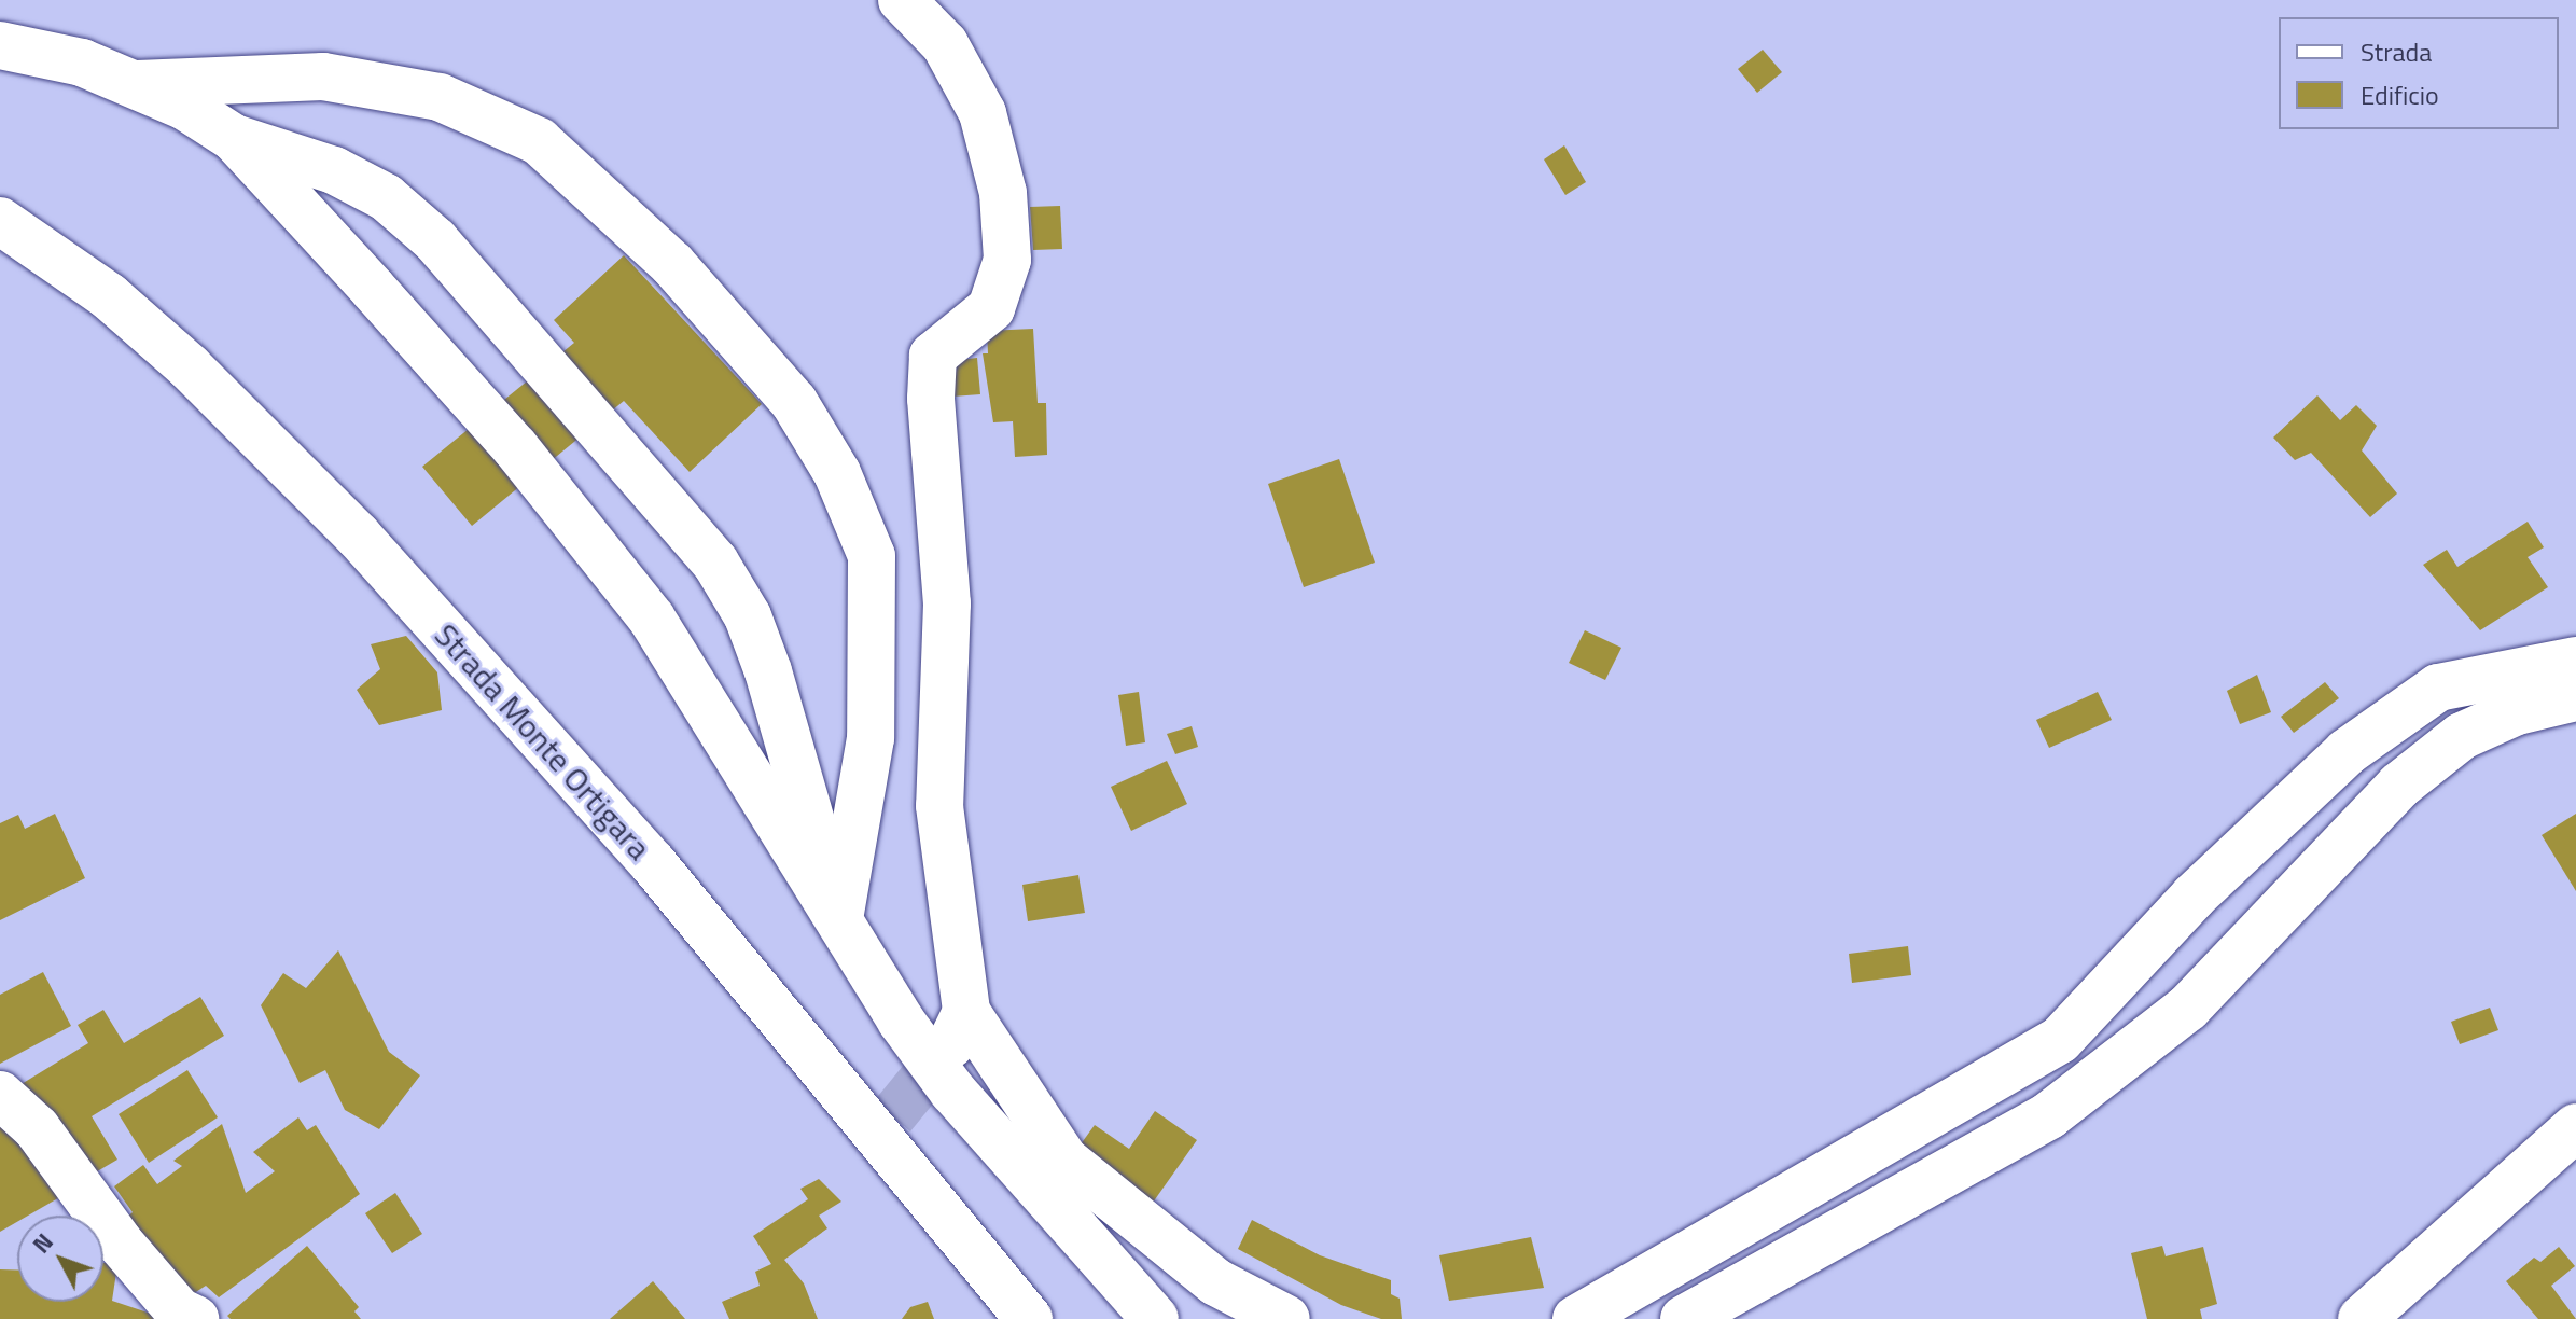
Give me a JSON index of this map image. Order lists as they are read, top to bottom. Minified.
{"streets":{"main road":["Strada Monte Ortigara"]},"legend":["Strada","Edificio"],"north":"top left"}
